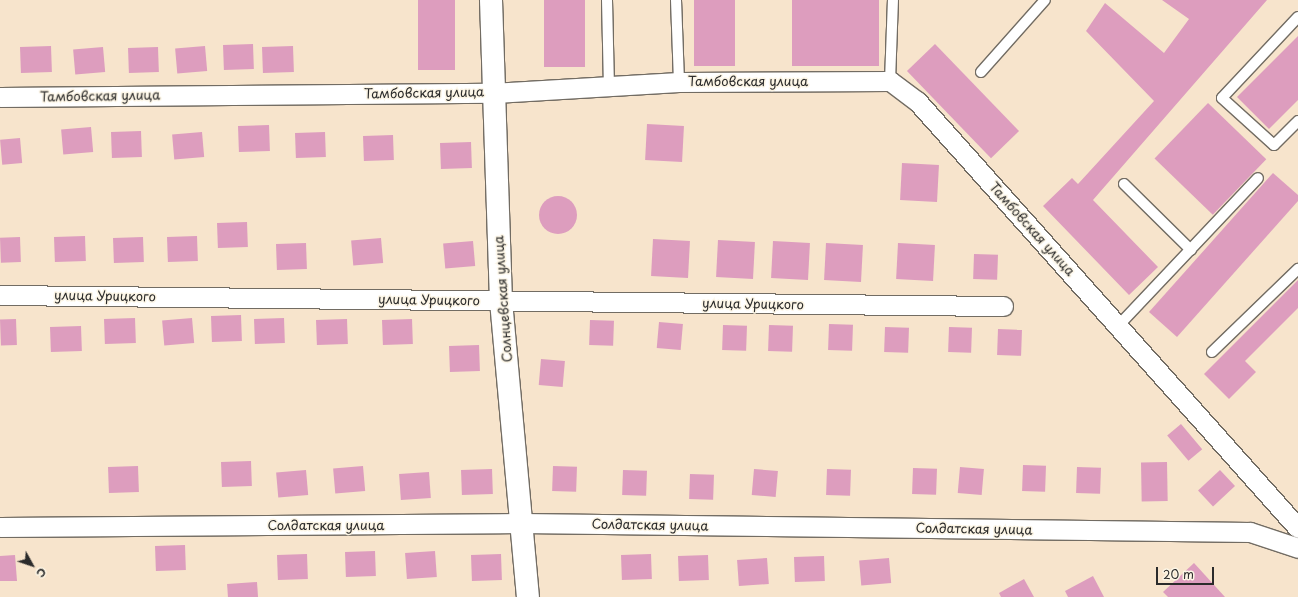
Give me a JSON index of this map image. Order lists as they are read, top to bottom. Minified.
{"streets":{"street":["Тамбовская улица","улица Урицкого","Солнцевская улица","Солдатская улица"]},"crossings":[["Тамбовская улица","Солнцевская улица"],["улица Урицкого","Солнцевская улица"],["Солнцевская улица","Солдатская улица"]],"scale_bar":"20 m","north":"bottom right"}
